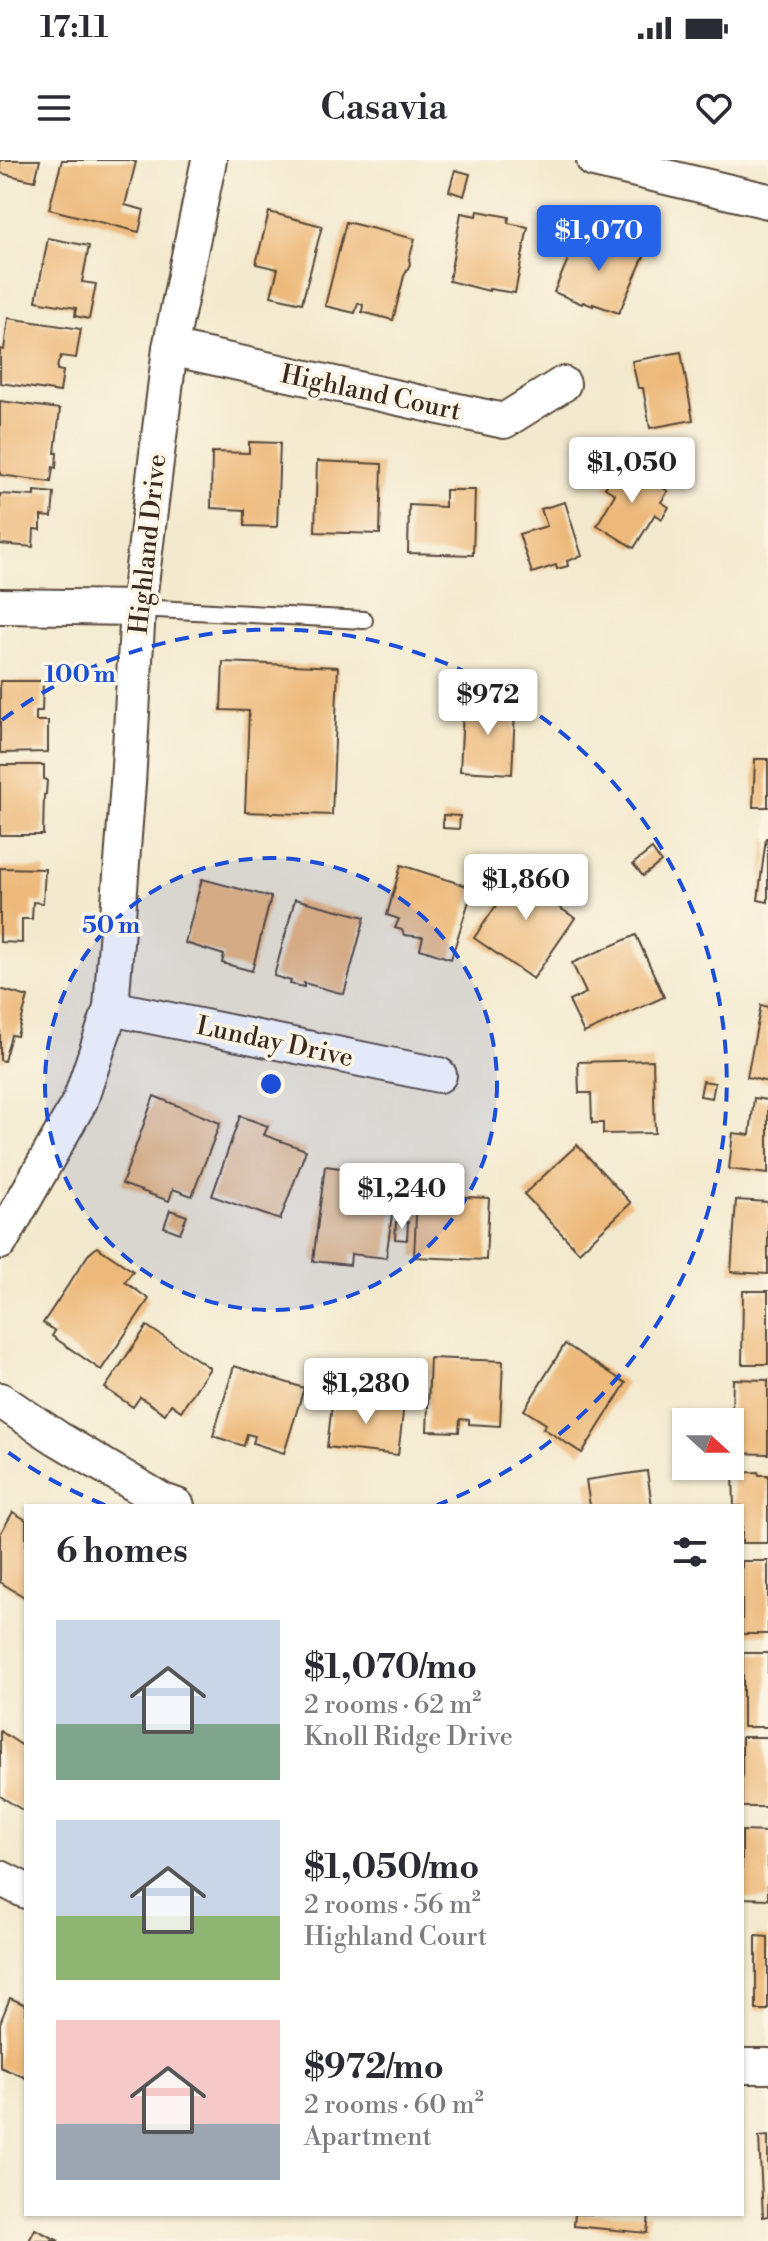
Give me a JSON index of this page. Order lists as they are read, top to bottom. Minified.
{"streets":{"street":["Highland Court","Highland Drive","Lunday Drive"]},"crossings":[["Highland Court","Highland Drive"],["Highland Drive","Lunday Drive"]],"north":"right","page":{"status":"17:11","header":"Casavia","price":["$1,070","$1,050","$972","$1,860","$1,240","$1,280"],"heading":"6 homes","list":[{"name":"$1,070/mo","note":"2 rooms · 62 m² · Knoll Ridge Drive"},{"name":"$1,050/mo","note":"2 rooms · 56 m² · Highland Court"},{"name":"$972/mo","note":"2 rooms · 60 m² · Apartment"}]},"rings":["100 m","50 m"]}
